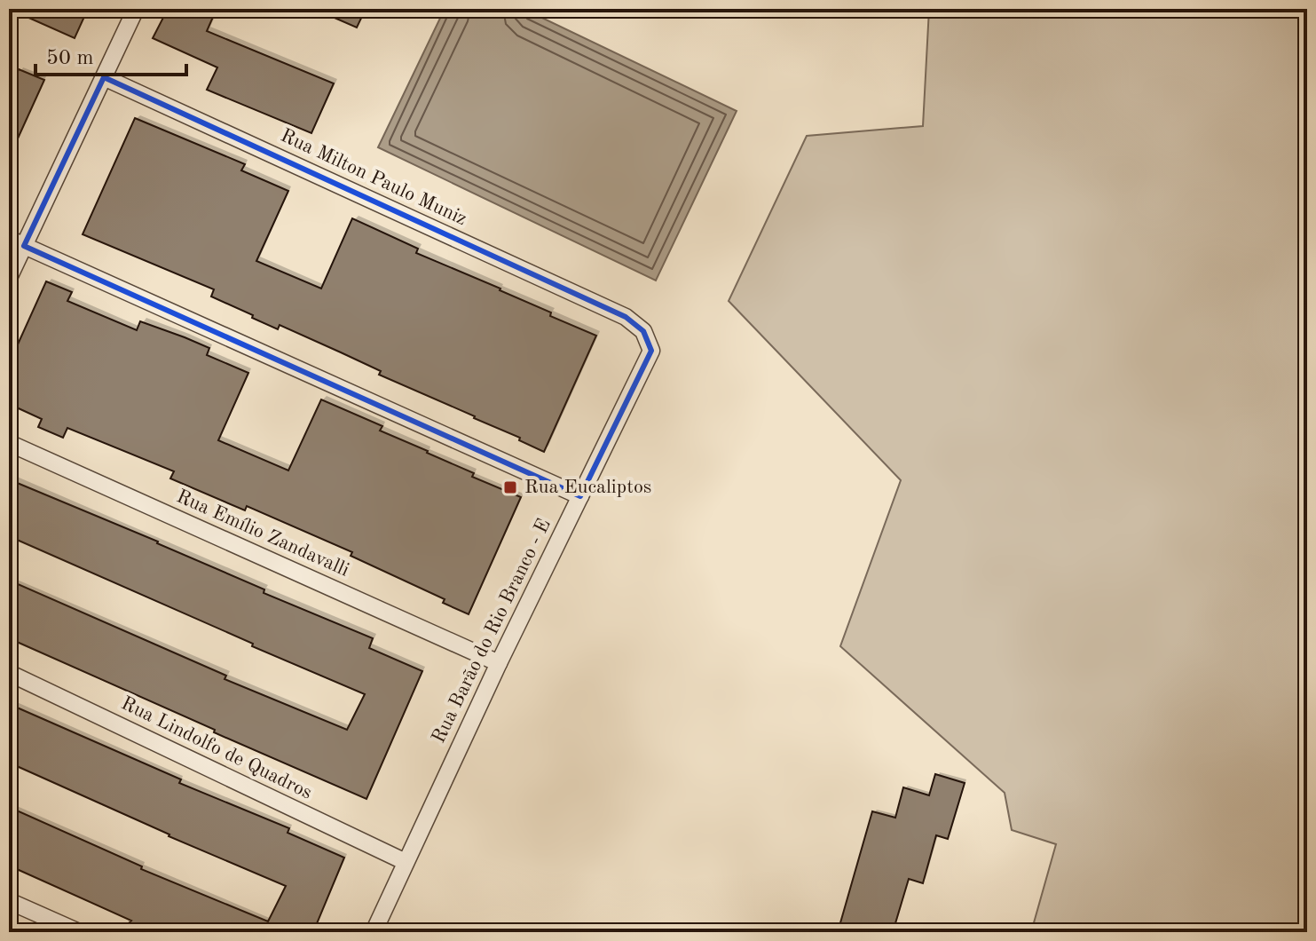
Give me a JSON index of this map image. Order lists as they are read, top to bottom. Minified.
{"streets":{"street":["Rua Milton Paulo Muniz","Rua Emílio Zandavalli","Rua Barão do Rio Branco - E","Rua Lindolfo de Quadros"]},"crossings":[["Rua Milton Paulo Muniz","Rua Barão do Rio Branco - E"],["Rua Emílio Zandavalli","Rua Barão do Rio Branco - E"],["Rua Barão do Rio Branco - E","Rua Lindolfo de Quadros"]],"places":{"transit":["Rua Eucaliptos"]},"scale_bar":"50 m"}
